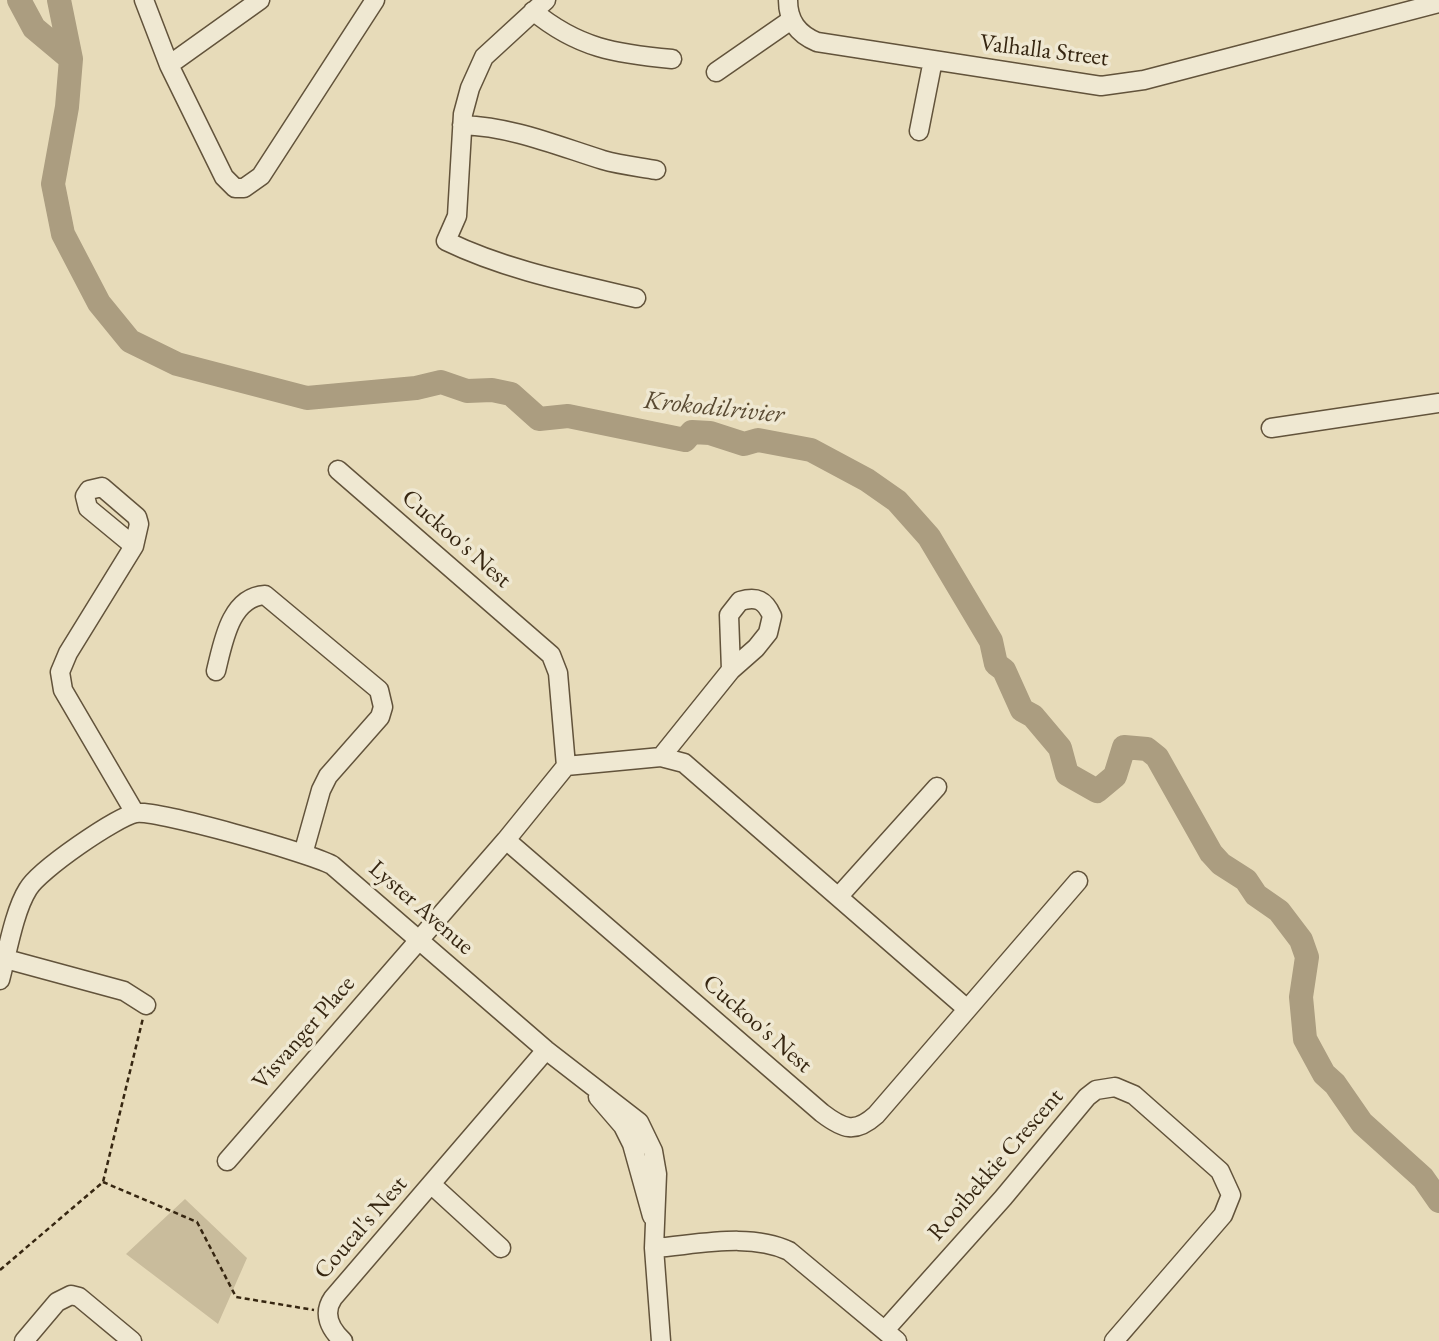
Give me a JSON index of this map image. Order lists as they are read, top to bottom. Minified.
{"streets":{"street":["Valhalla Street","Cuckoo's Nest","Lyster Avenue","Visvanger Place","Rooibekkie Crescent","Coucal's Nest"]},"crossings":[["Lyster Avenue","Visvanger Place"],["Lyster Avenue","Rooibekkie Crescent"],["Lyster Avenue","Coucal's Nest"]],"water":["Krokodilrivier"]}
